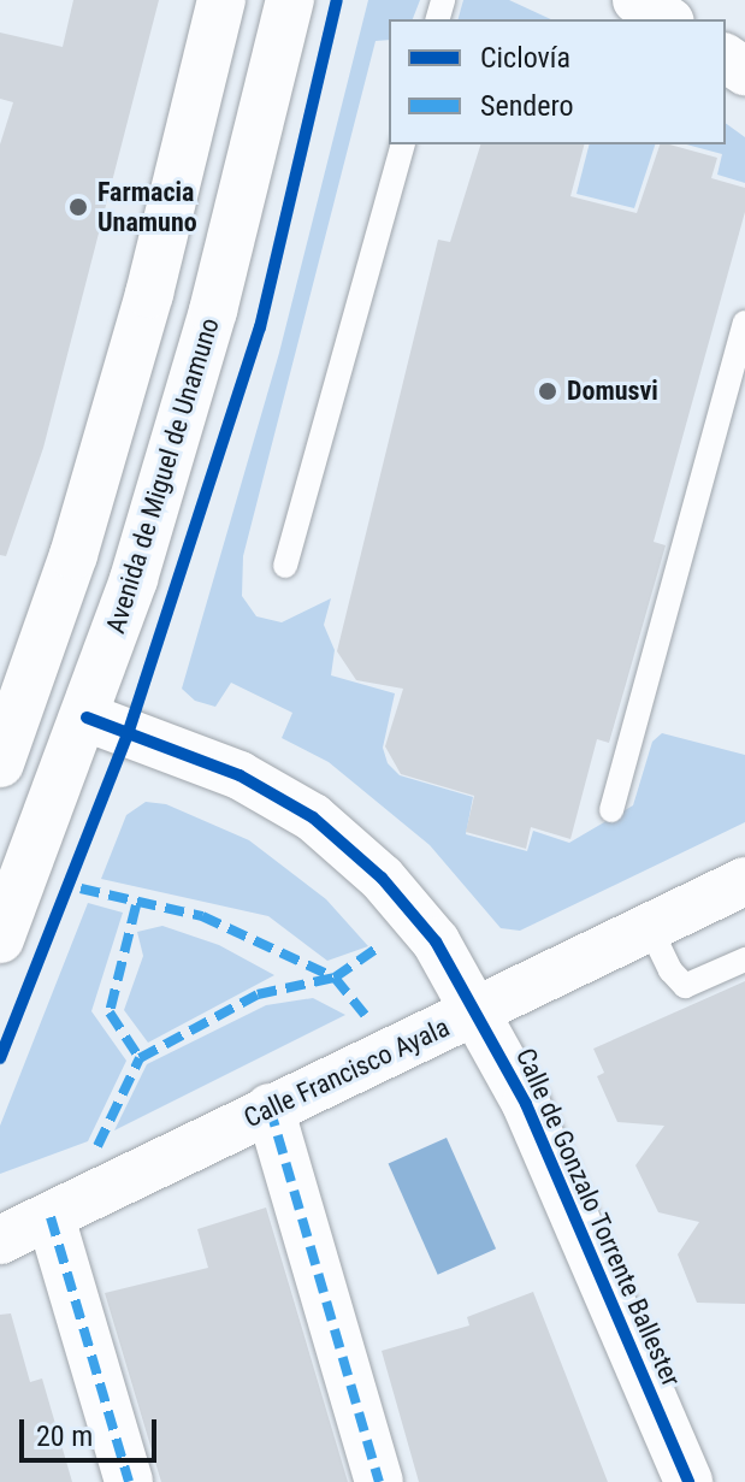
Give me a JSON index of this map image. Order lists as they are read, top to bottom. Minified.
{"streets":{"street":["Avenida de Miguel de Unamuno","Calle Francisco Ayala","Calle de Gonzalo Torrente Ballester"]},"crossings":[["Avenida de Miguel de Unamuno","Calle de Gonzalo Torrente Ballester"],["Calle Francisco Ayala","Calle de Gonzalo Torrente Ballester"]],"places":["Farmacia Unamuno","Domusvi"],"legend":["Ciclovía","Sendero"],"scale_bar":"20 m"}
